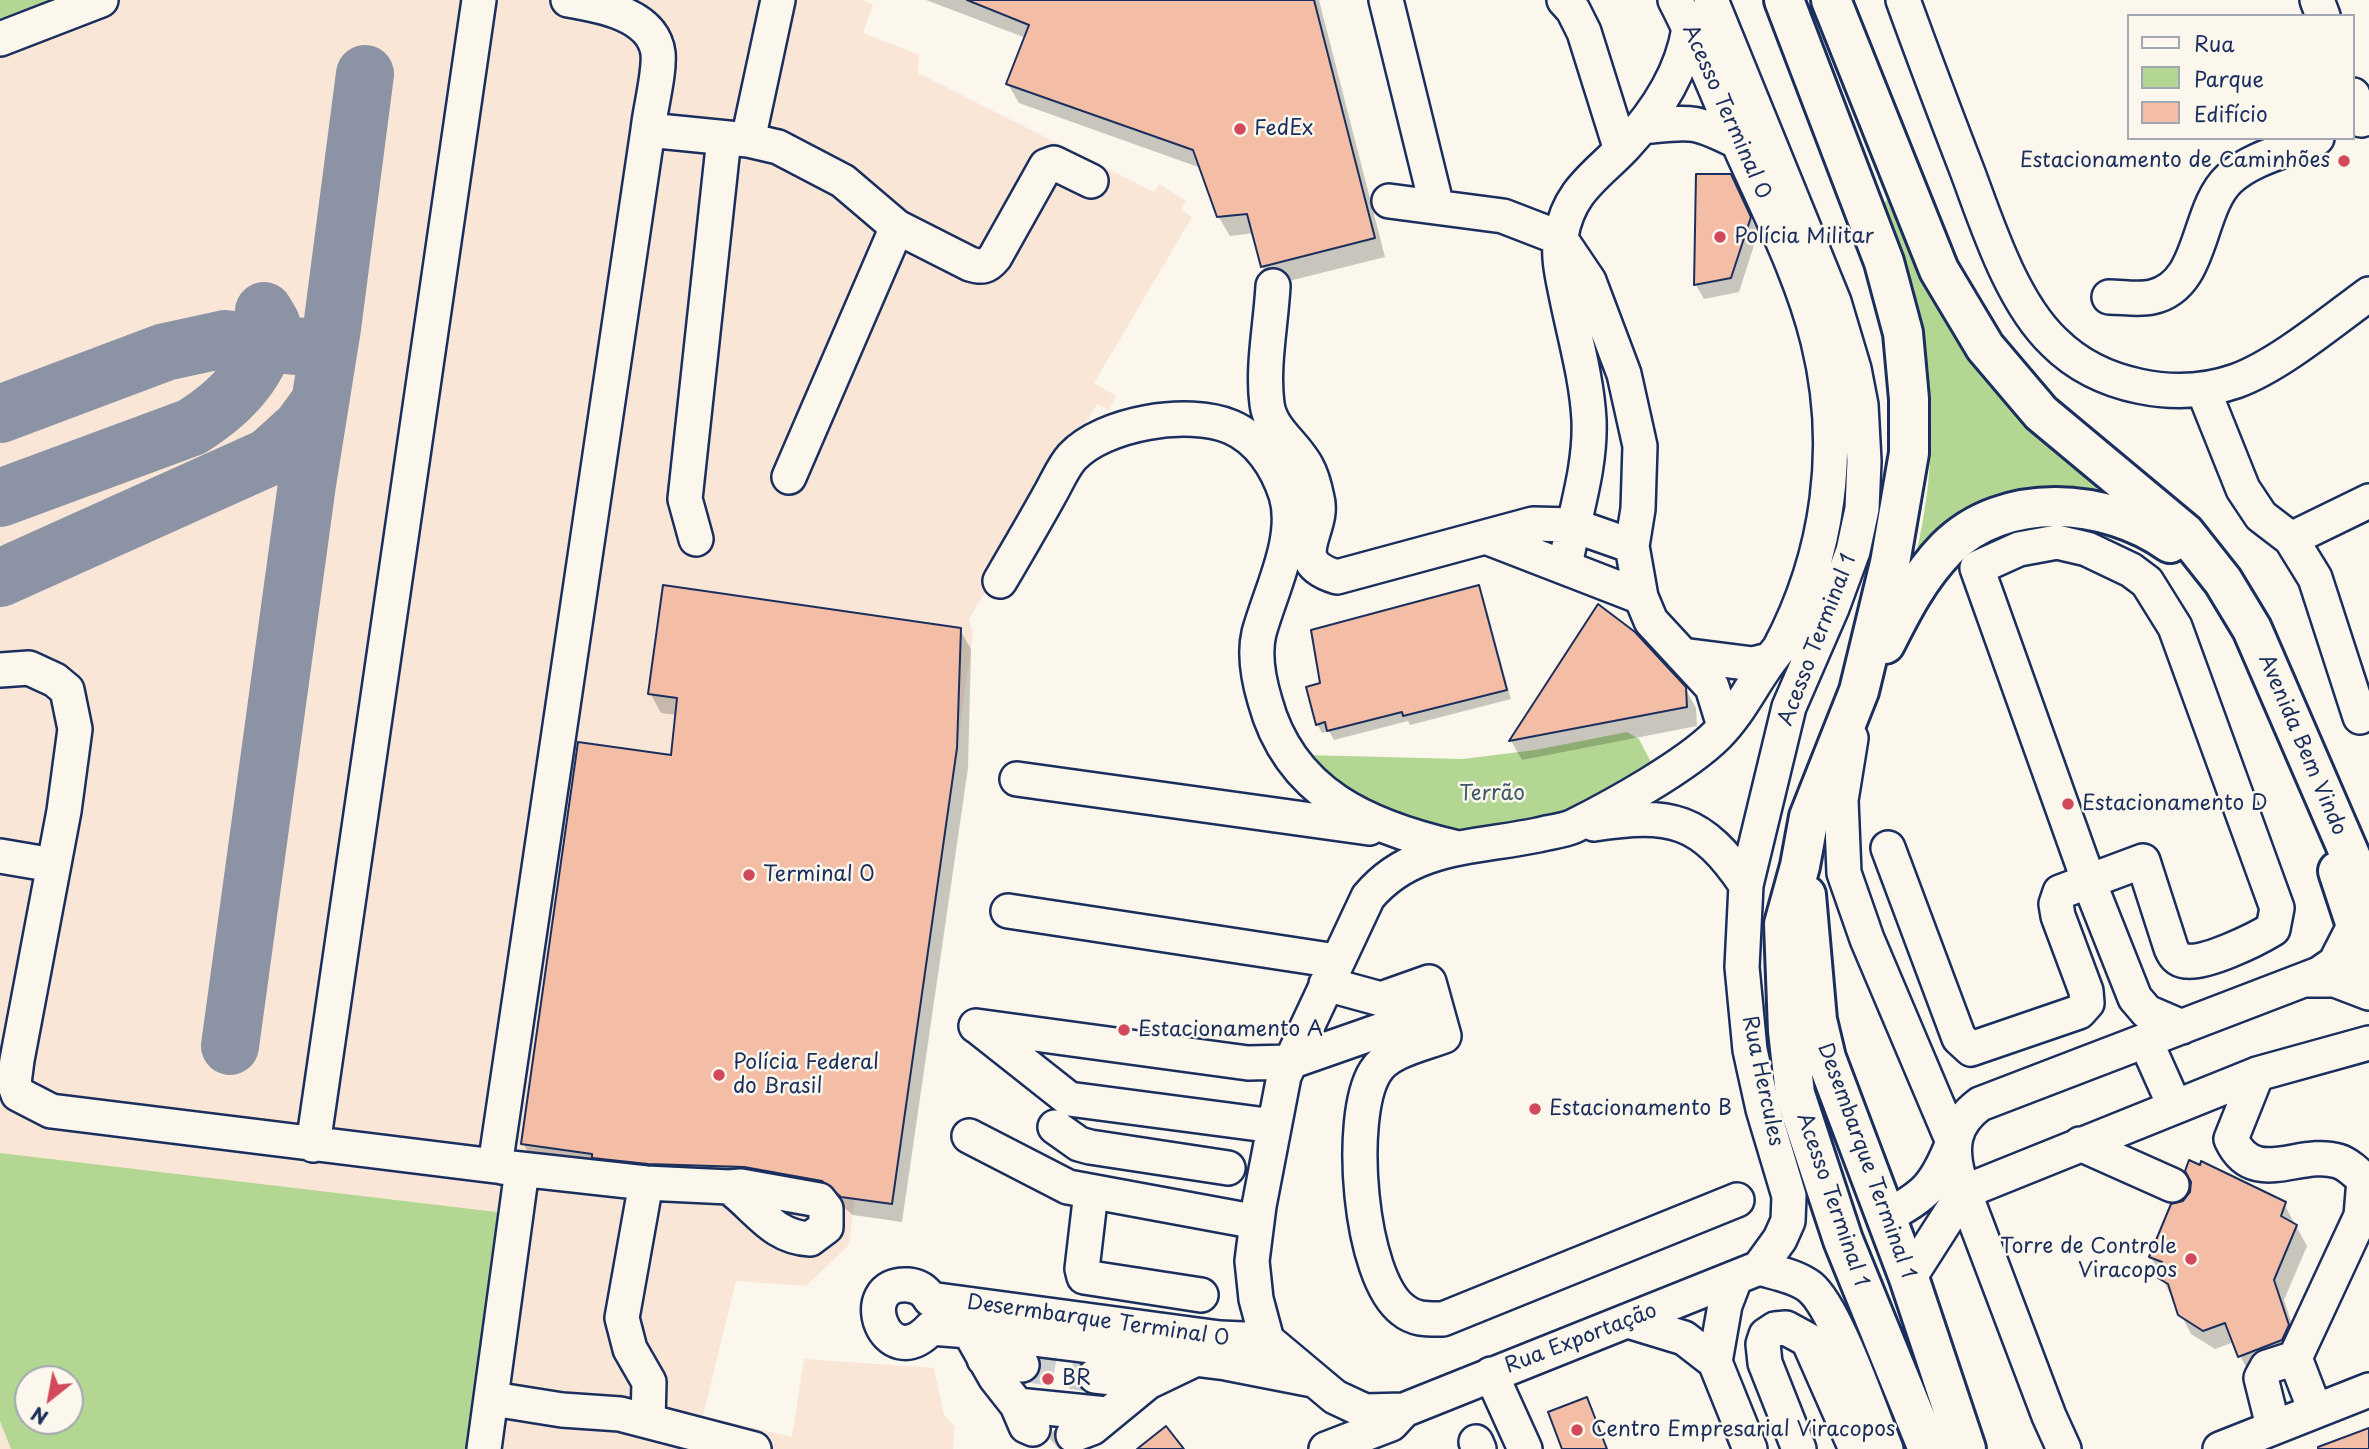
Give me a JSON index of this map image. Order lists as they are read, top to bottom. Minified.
{"streets":{"main road":["Acesso Terminal 1","Avenida Bem Vindo","Desembarque Terminal 1"],"street":["Acesso Terminal 0","Rua Hercules","Desermbarque Terminal 0","Rua Exportação"]},"crossings":[["Acesso Terminal 1","Rua Hercules"],["Acesso Terminal 1","Desembarque Terminal 1"],["Rua Hercules","Rua Exportação"]],"parks":["Terrão"],"places":["FedEx","Estacionamento de Caminhões","Polícia Militar","Estacionamento D","Terminal 0","Estacionamento A","Polícia Federal do Brasil","Estacionamento B","Torre de Controle Viracopos","BR","Centro Empresarial Viracopos"],"legend":["Rua","Parque","Edifício"],"north":"bottom left"}
